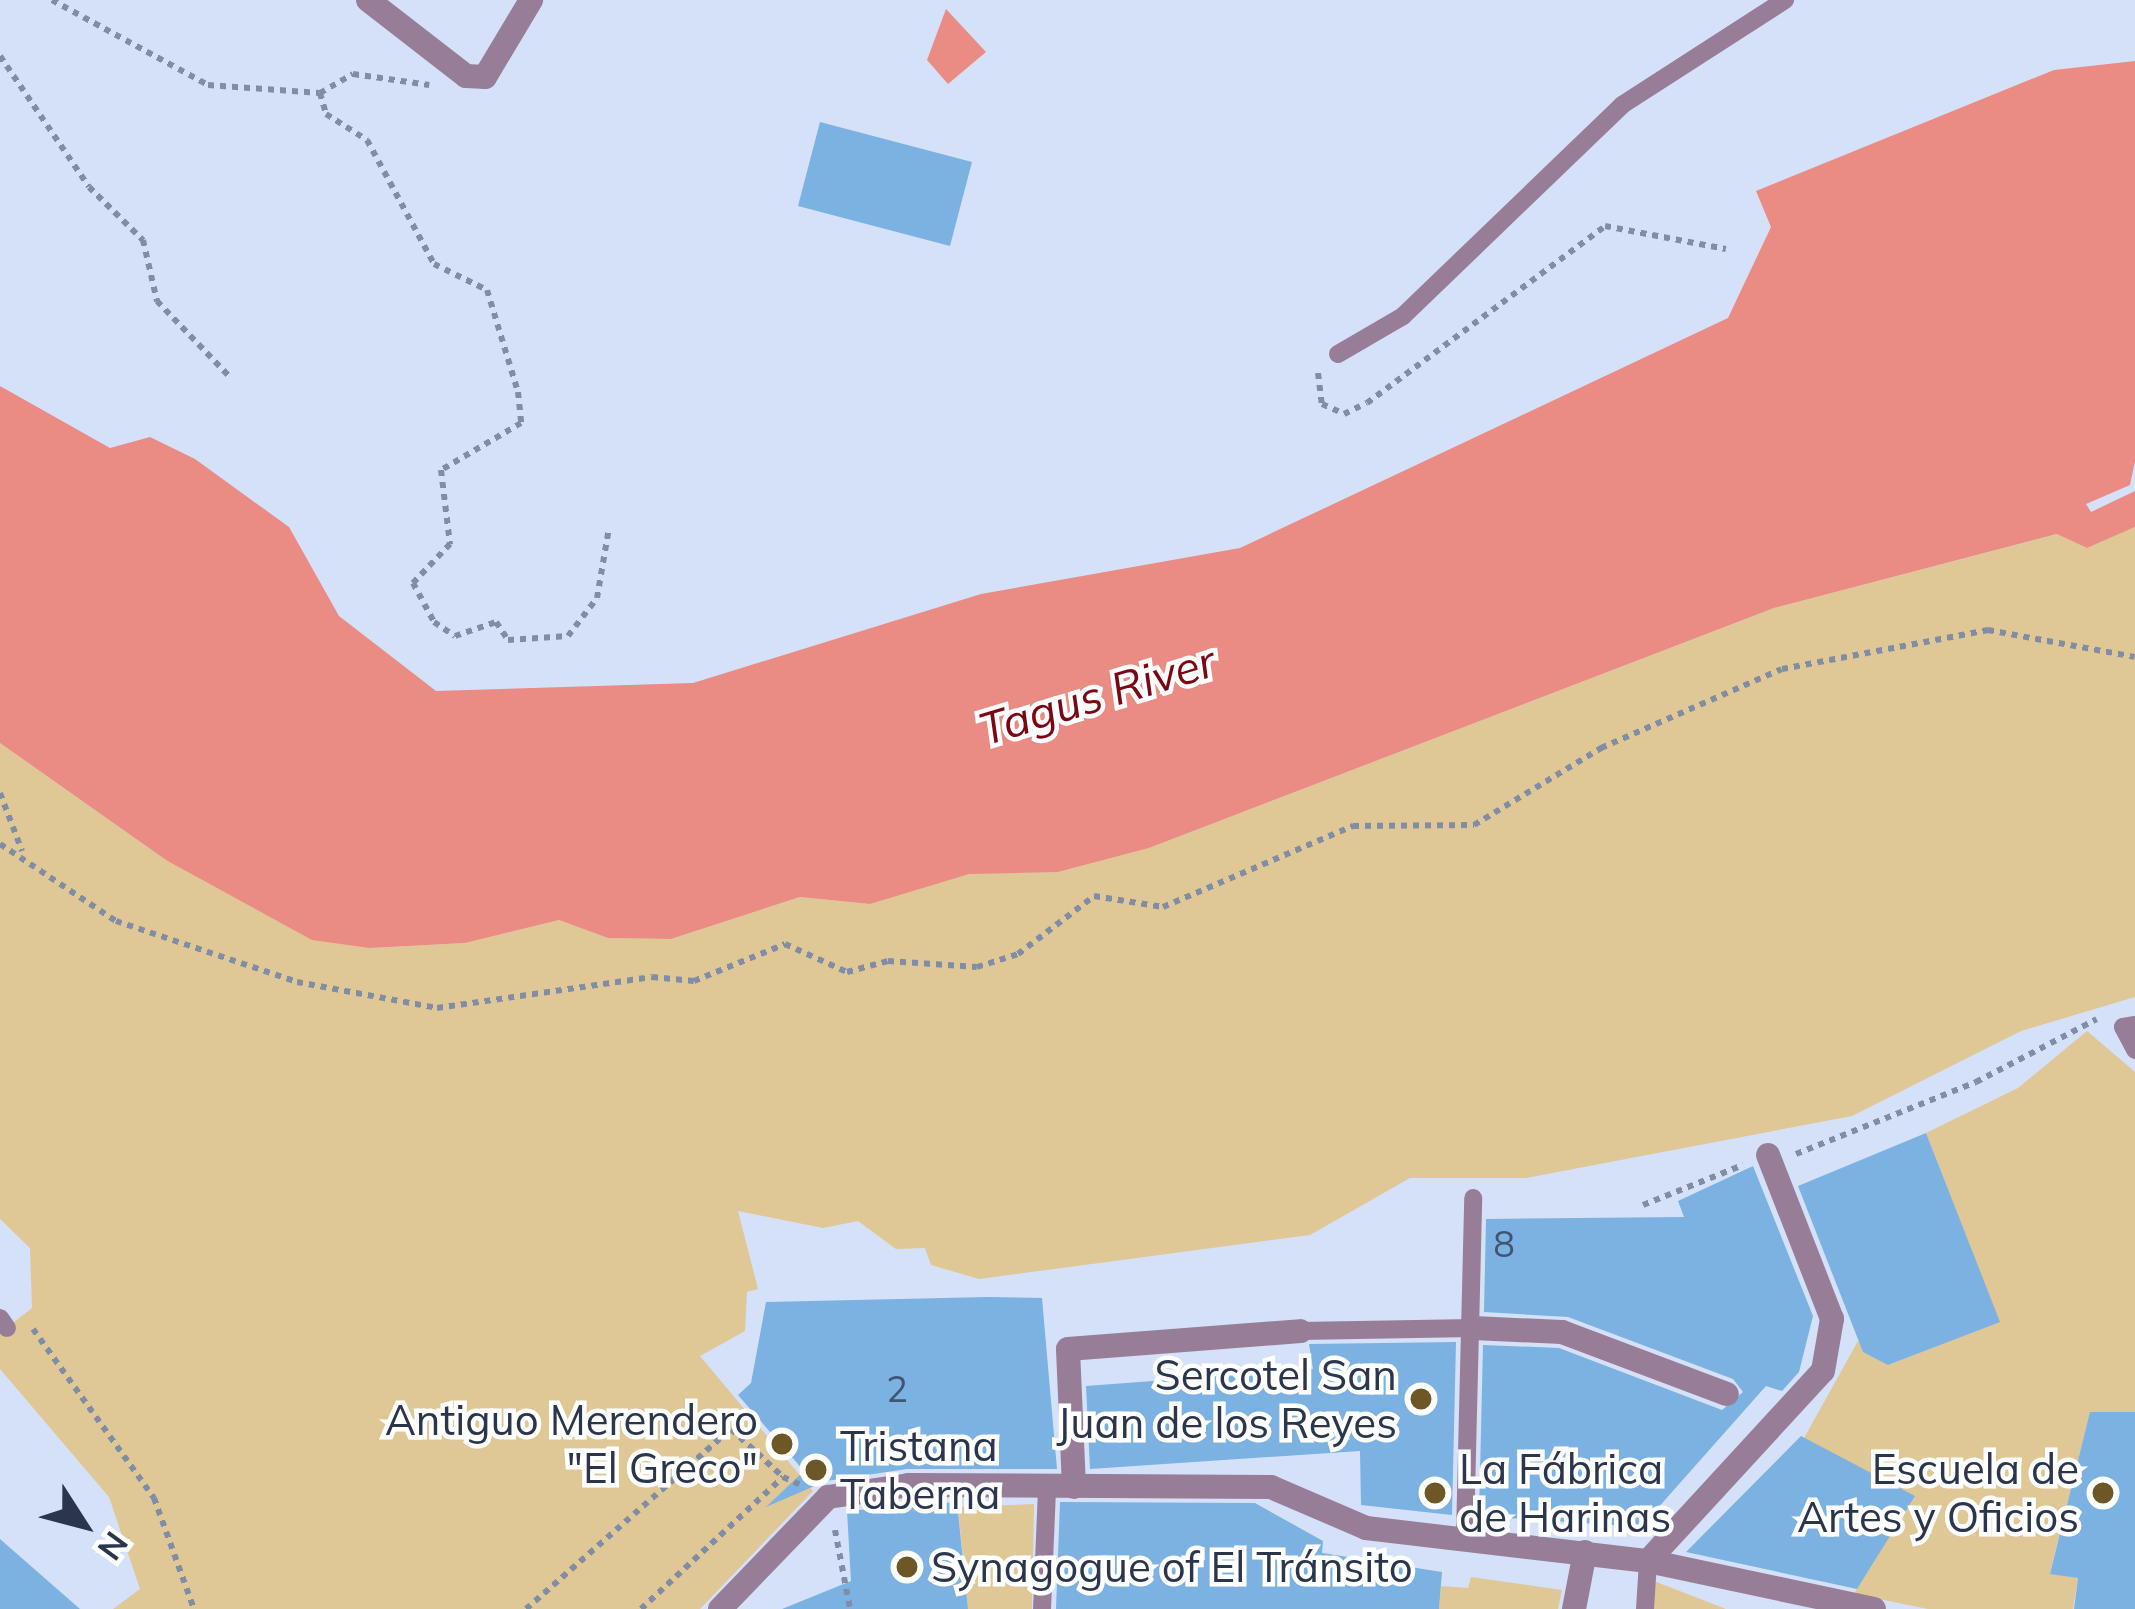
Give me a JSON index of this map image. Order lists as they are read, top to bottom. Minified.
{"water":["Tagus River"],"places":["Sercotel San Juan de los Reyes","Antiguo Merendero \"El Greco\"","Tristana Taberna","La Fábrica de Harinas","Escuela de Artes y Oficios","Synagogue of El Tránsito"],"house_numbers":["8","2"],"north":"bottom right"}
